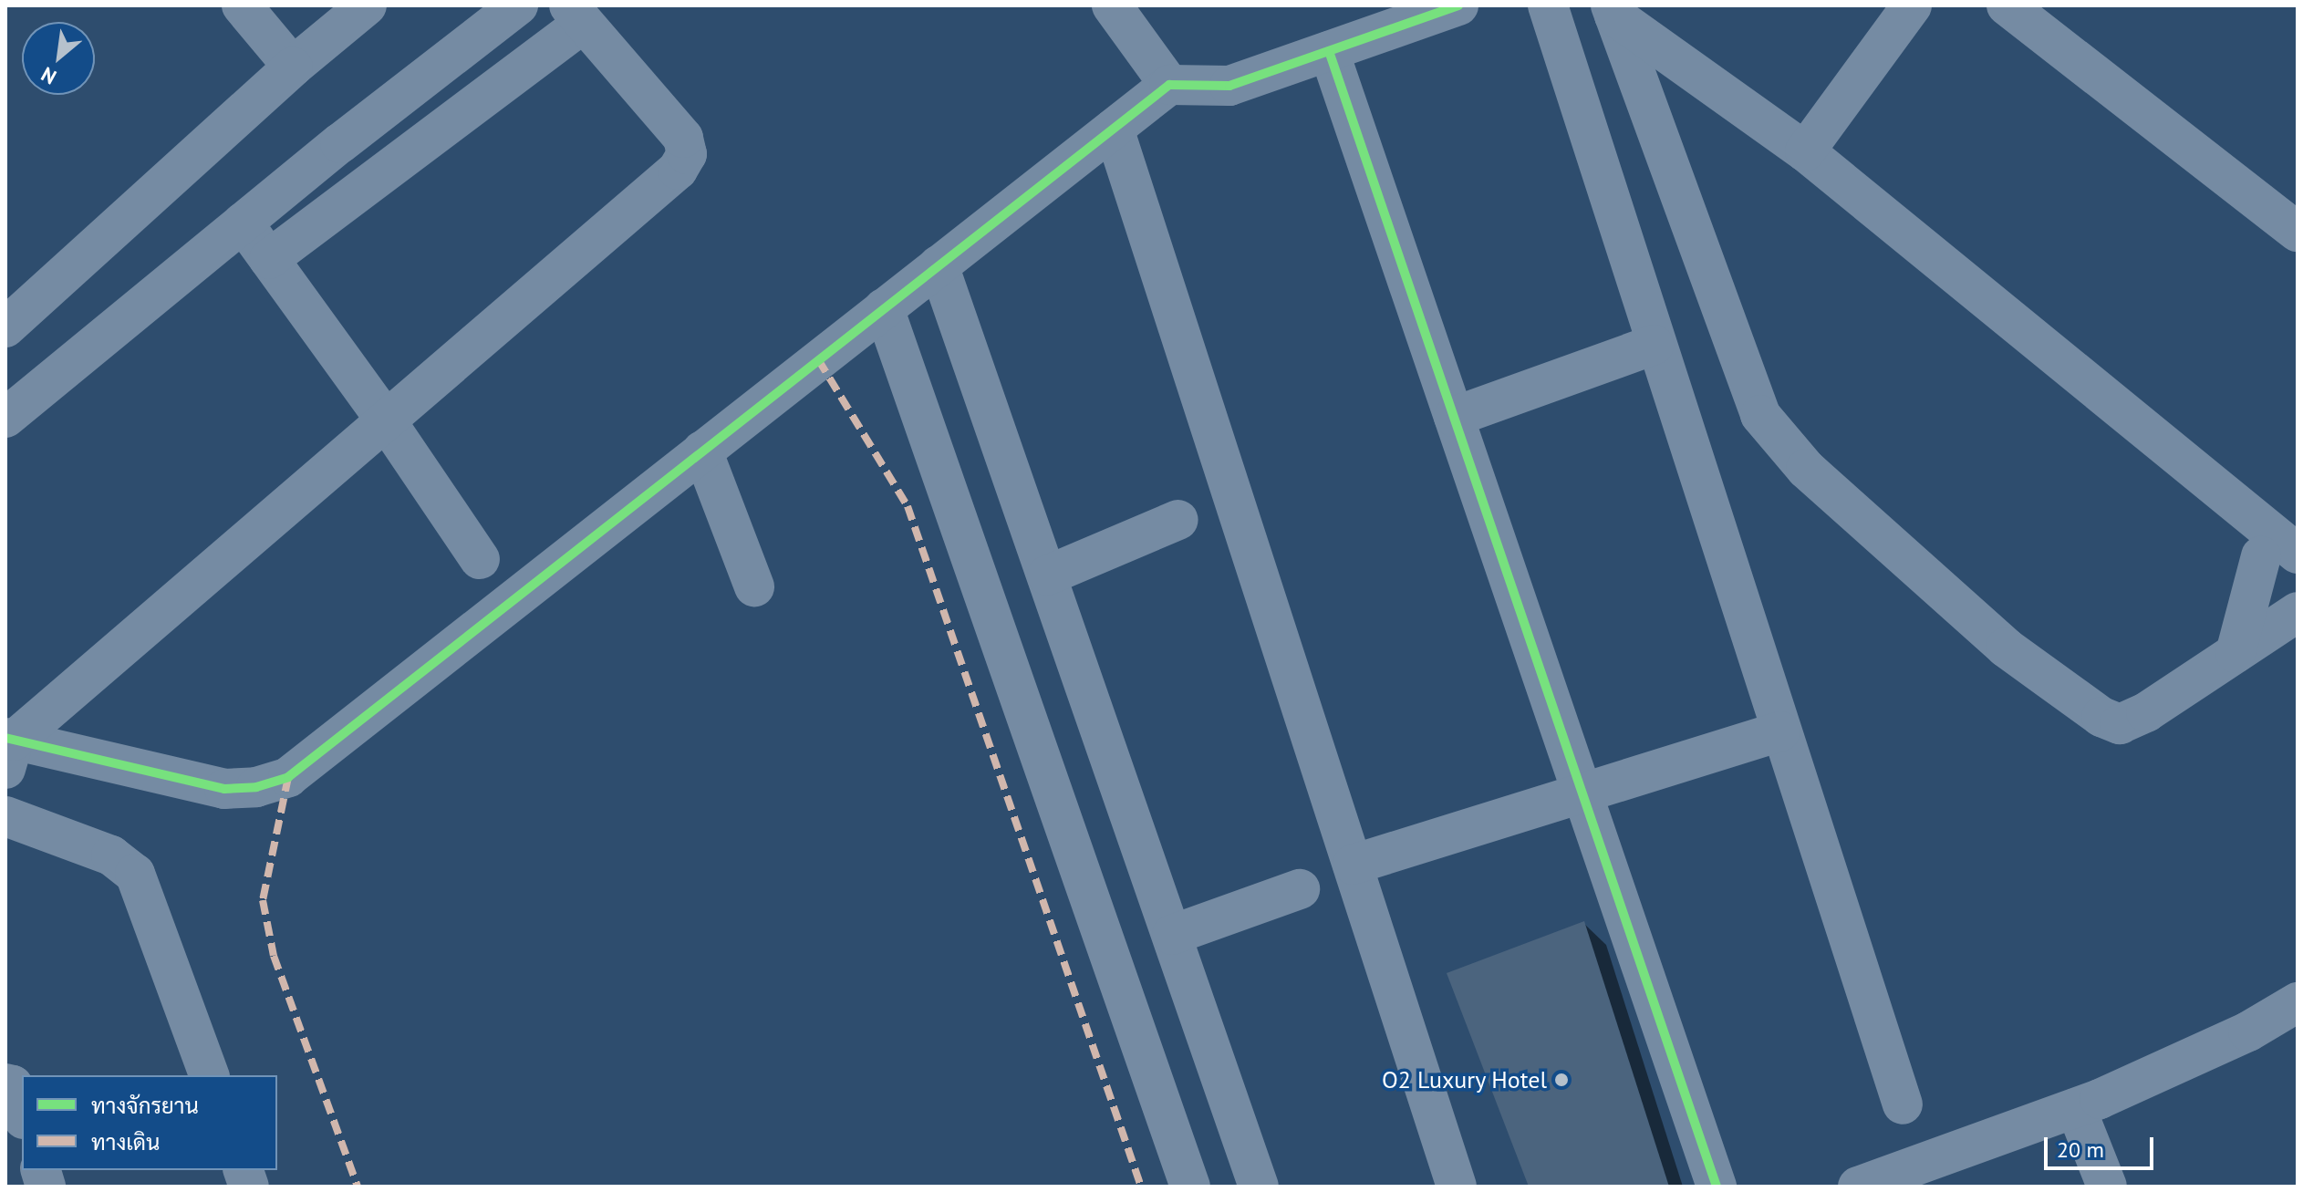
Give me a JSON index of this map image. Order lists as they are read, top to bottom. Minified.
{"places":["O2 Luxury Hotel"],"legend":["ทางจักรยาน","ทางเดิน"],"scale_bar":"20 m","north":"bottom left"}
